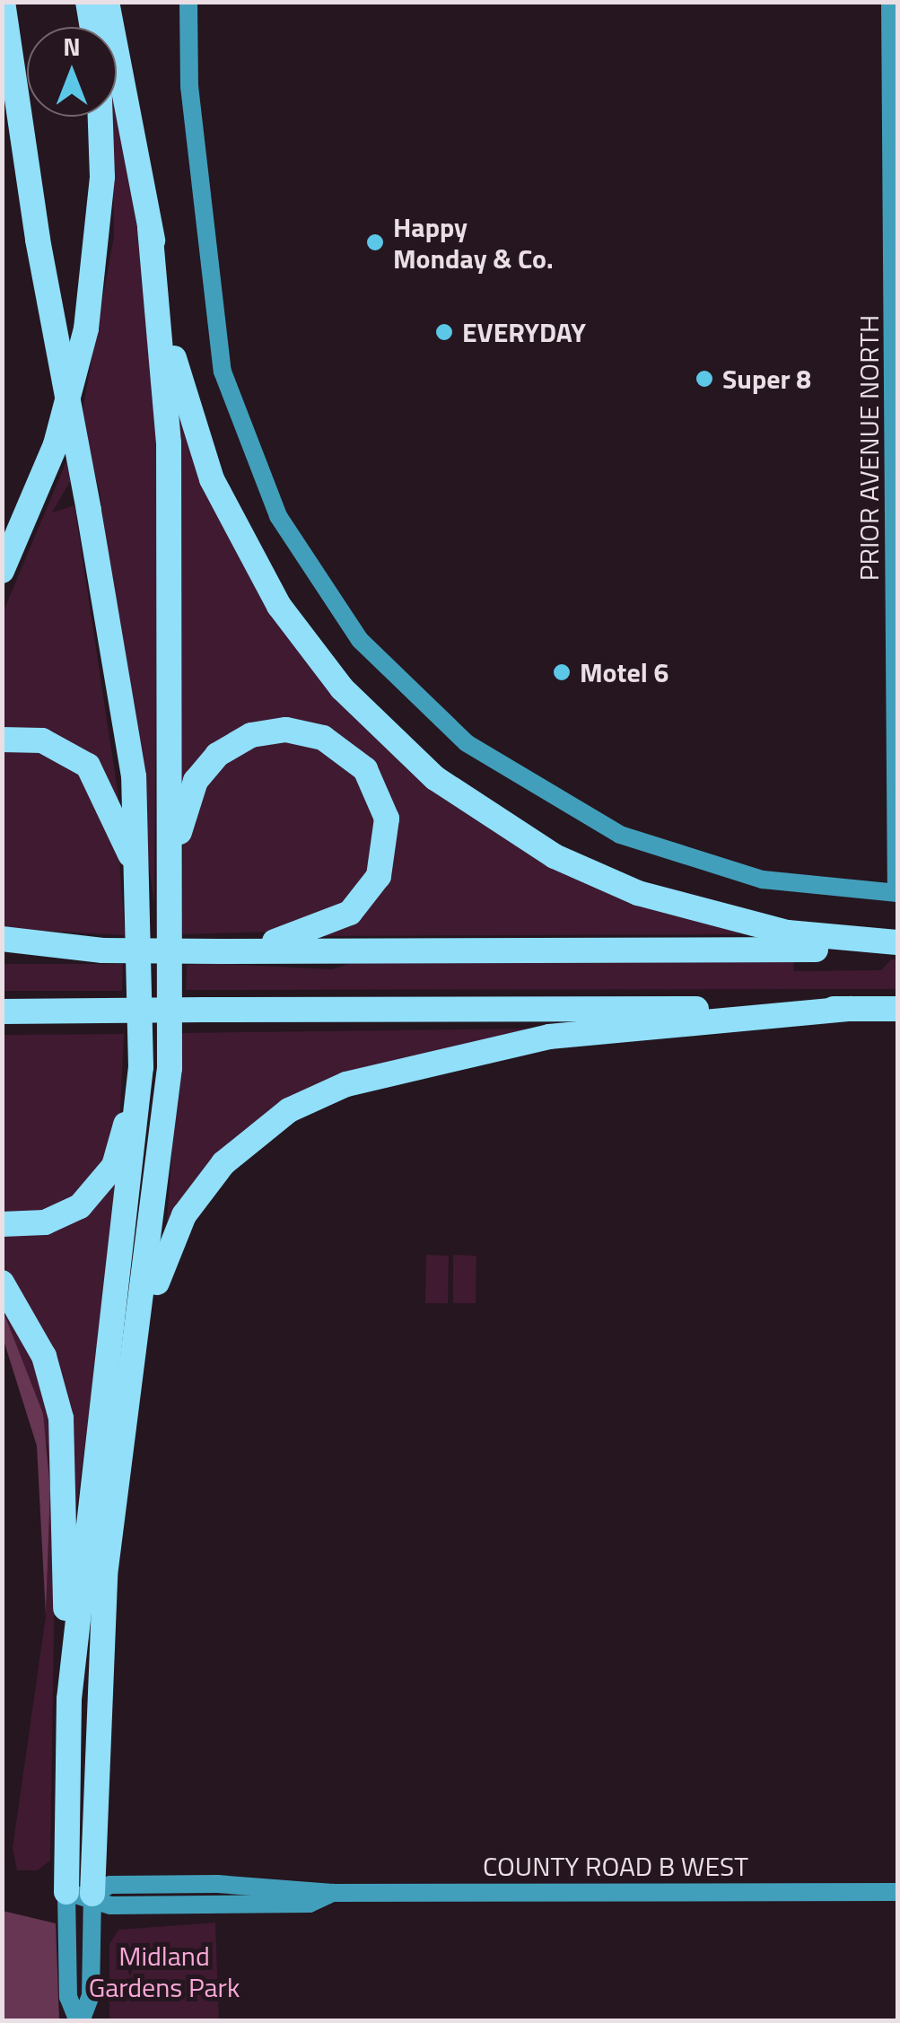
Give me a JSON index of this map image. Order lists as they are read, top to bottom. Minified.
{"streets":{"street":["PRIOR AVENUE NORTH","COUNTY ROAD B WEST"]},"parks":["Midland Gardens Park"],"places":["Happy Monday & Co.","EVERYDAY","Super 8","Motel 6"],"north":"top"}
